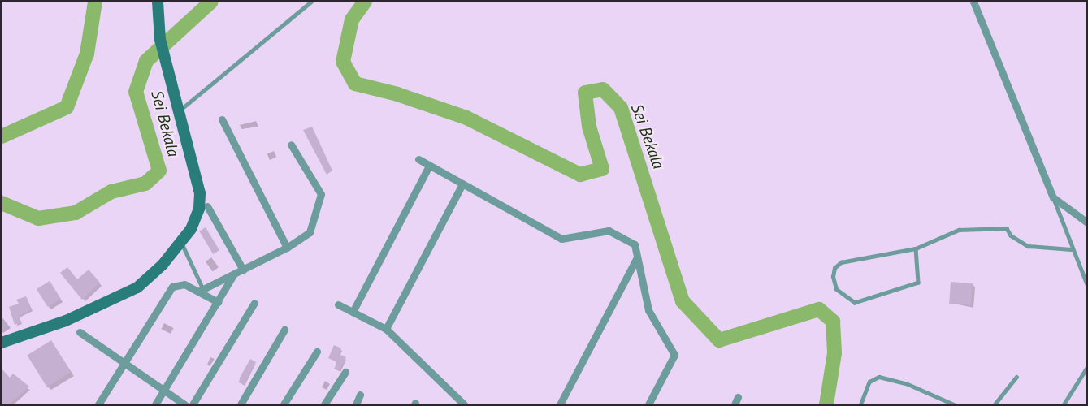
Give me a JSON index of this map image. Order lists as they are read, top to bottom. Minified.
{"water":["Sei Bekala"]}
